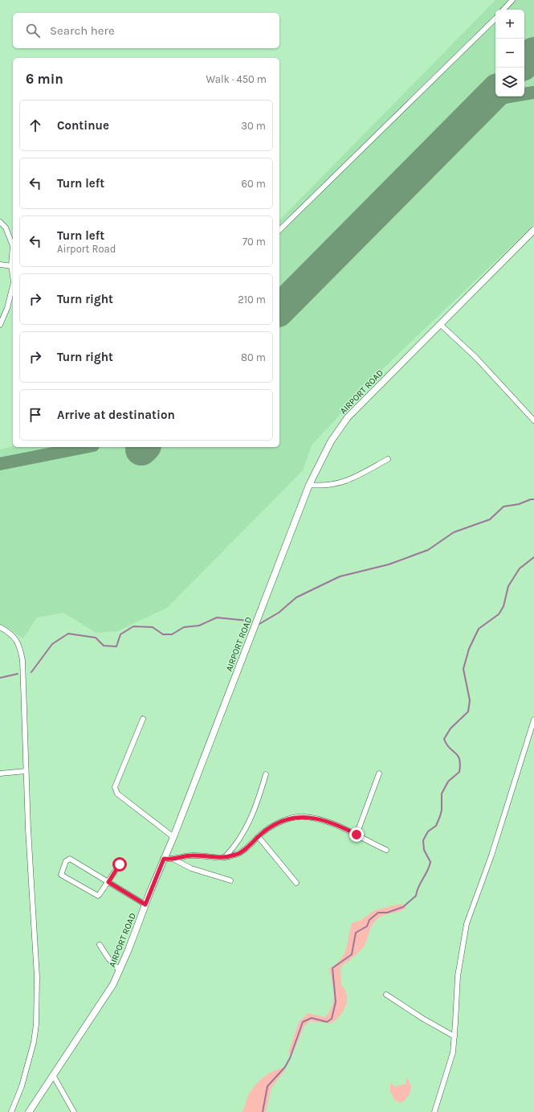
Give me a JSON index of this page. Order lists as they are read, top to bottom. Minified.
{"streets":{"street":["AIRPORT ROAD"]},"page":{"map_buttons":["+","−"],"search":"Search here","heading":["6 min","Walk · 450 m"],"list":[["Continue","30 m"],["Turn left","60 m"],["Turn left","Airport Road","70 m"],["Turn right","210 m"],["Turn right","80 m"],"Arrive at destination"]}}
